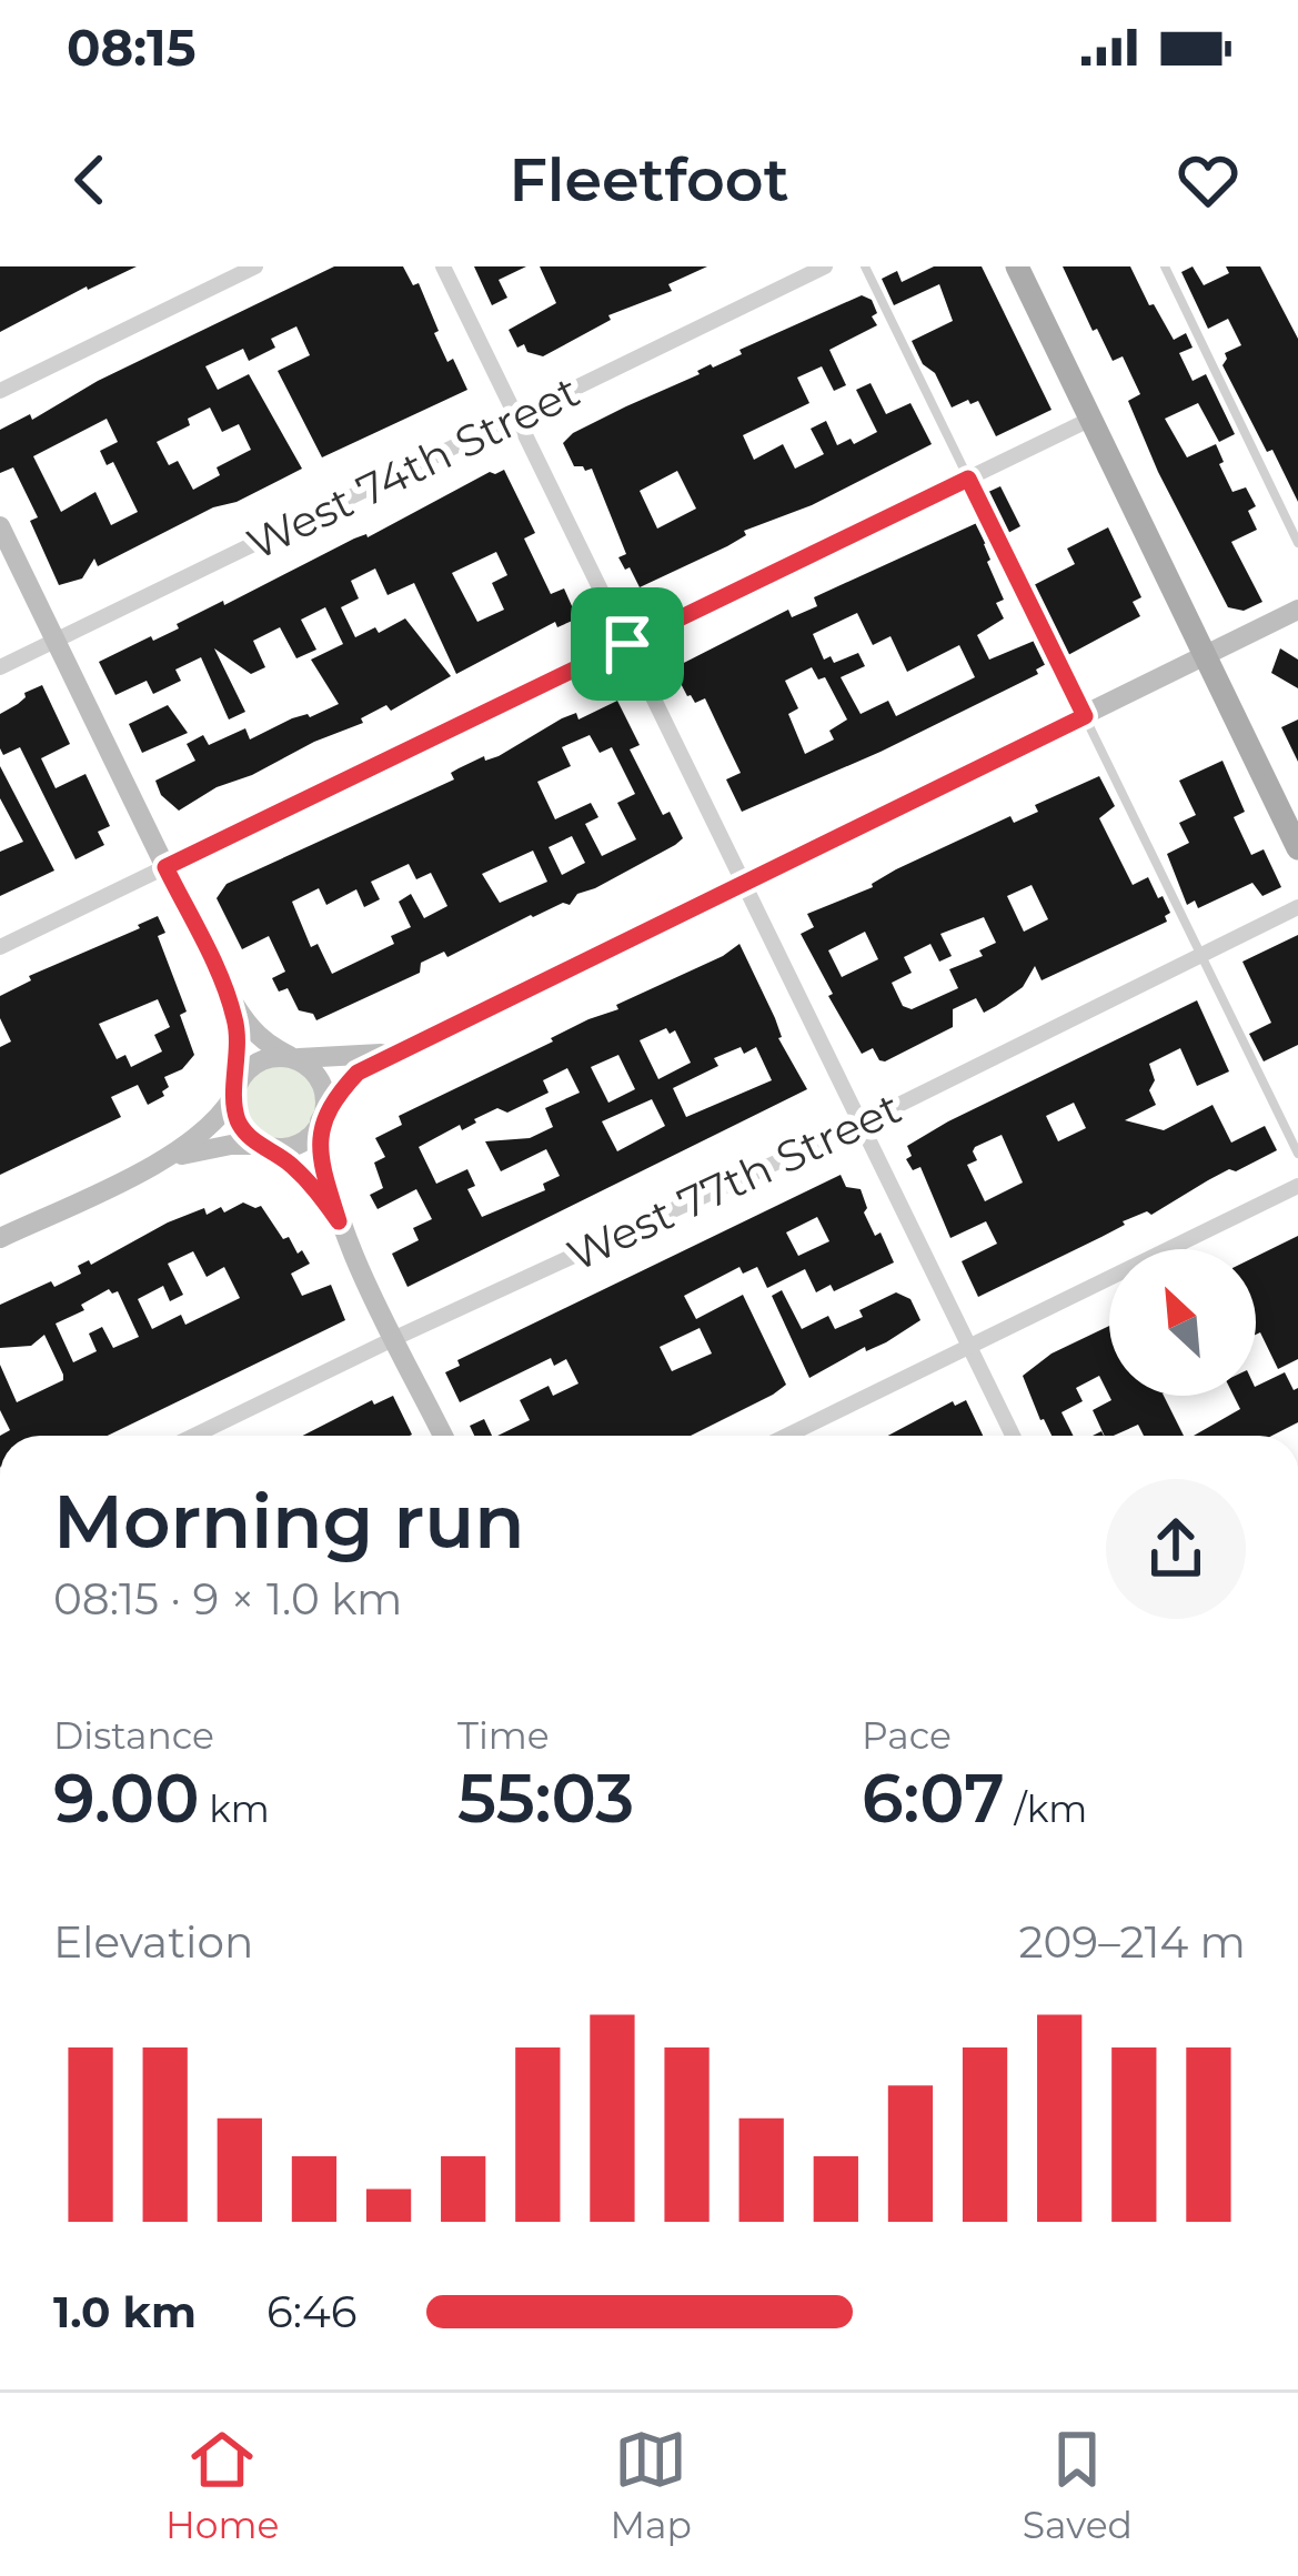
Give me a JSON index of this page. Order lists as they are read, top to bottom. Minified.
{"streets":{"street":["West 74th Street","West 77th Street"]},"north":"top left","page":{"status":"08:15","header":"Fleetfoot","heading":["Morning run","08:15 · 9 × 1.0 km"],"stats":[["Distance","9.00 km"],["Time","55:03"],["Pace","6:07 /km"]],"chart":["Elevation","209–214 m"],"list":[{"name":"1.0 km","note":"6:46"}],"tabs":["Home","Map","Saved"]}}
